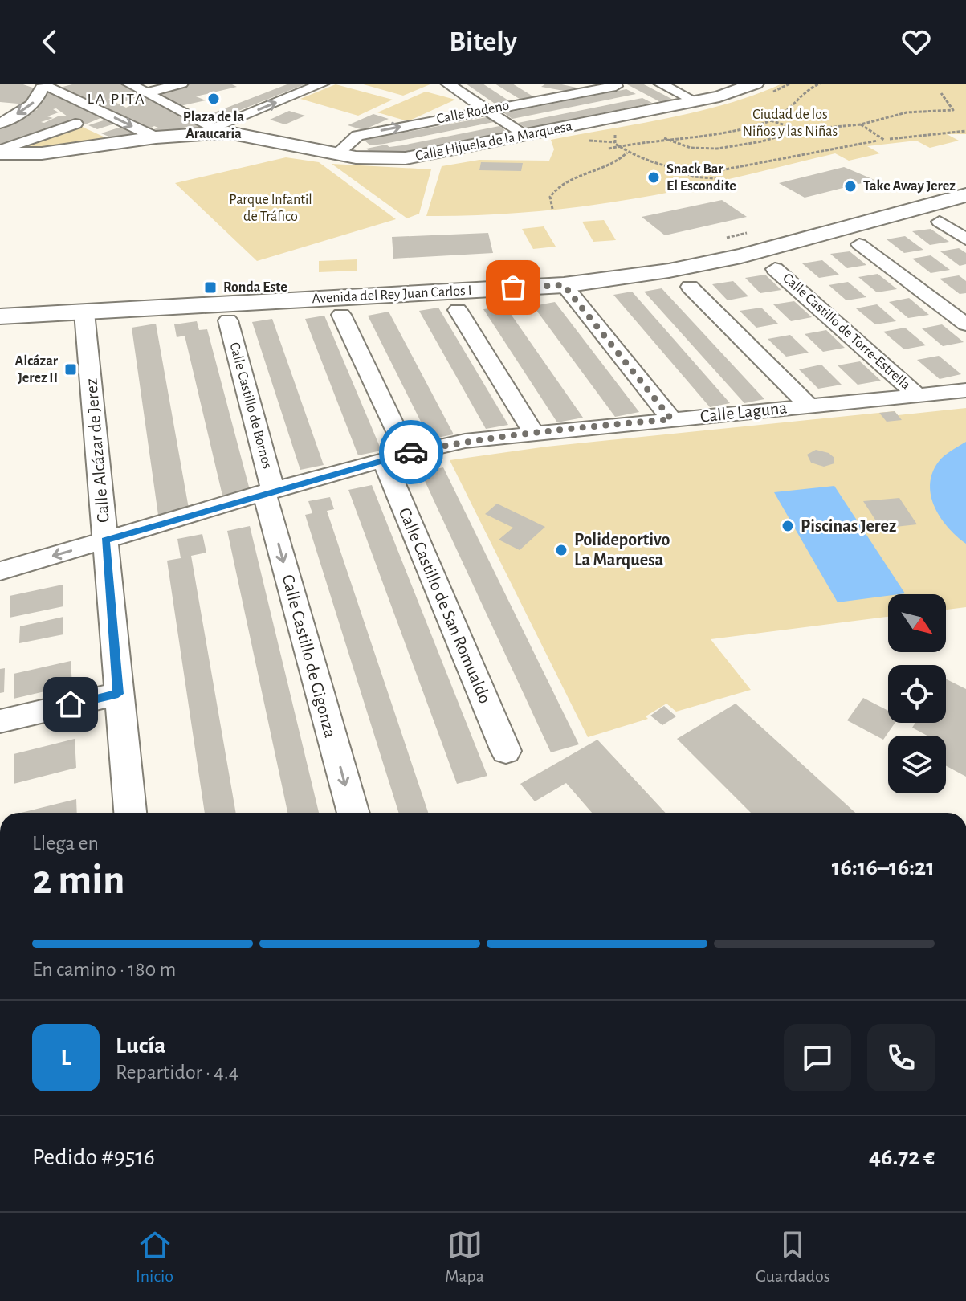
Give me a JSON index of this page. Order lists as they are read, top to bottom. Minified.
{"streets":{"main road":["Calle Hijuela de la Marquesa","Avenida del Rey Juan Carlos I"],"street":["Calle Rodeno","Calle Castillo de Torre-Estrella","Calle Castillo de Bornos","Calle Laguna","Calle Alcázar de Jerez","Calle Castillo de San Romualdo","Calle Castillo de Gigonza"]},"crossings":[["Calle Rodeno","Calle Hijuela de la Marquesa"],["Avenida del Rey Juan Carlos I","Calle Alcázar de Jerez"],["Calle Castillo de Torre-Estrella","Calle Laguna"],["Calle Castillo de Bornos","Calle Laguna"],["Calle Castillo de Bornos","Calle Castillo de Gigonza"],["Calle Laguna","Calle Alcázar de Jerez"],["Calle Laguna","Calle Castillo de San Romualdo"],["Calle Laguna","Calle Castillo de Gigonza"]],"one_way":["Calle Rodeno","Calle Castillo de Gigonza"],"districts":["LA PITA"],"parks":["Ciudad de los Niños y las Niñas","Parque Infantil de Tráfico"],"places":{"other":["Plaza de la Araucaria","Snack Bar El Escondite","Take Away Jerez","Piscinas Jerez","Polideportivo La Marquesa"],"transit":["Ronda Este","Alcázar Jerez II"]},"north":"bottom right","page":{"header":"Bitely","heading":["2 min","Llega en","16:16–16:21"],"panel":["Lucía","Repartidor · 4.4","Pedido #9516","46.72 €"],"bar":"En camino · 180 m","round":"L","tabs":["Inicio","Mapa","Guardados"]}}
